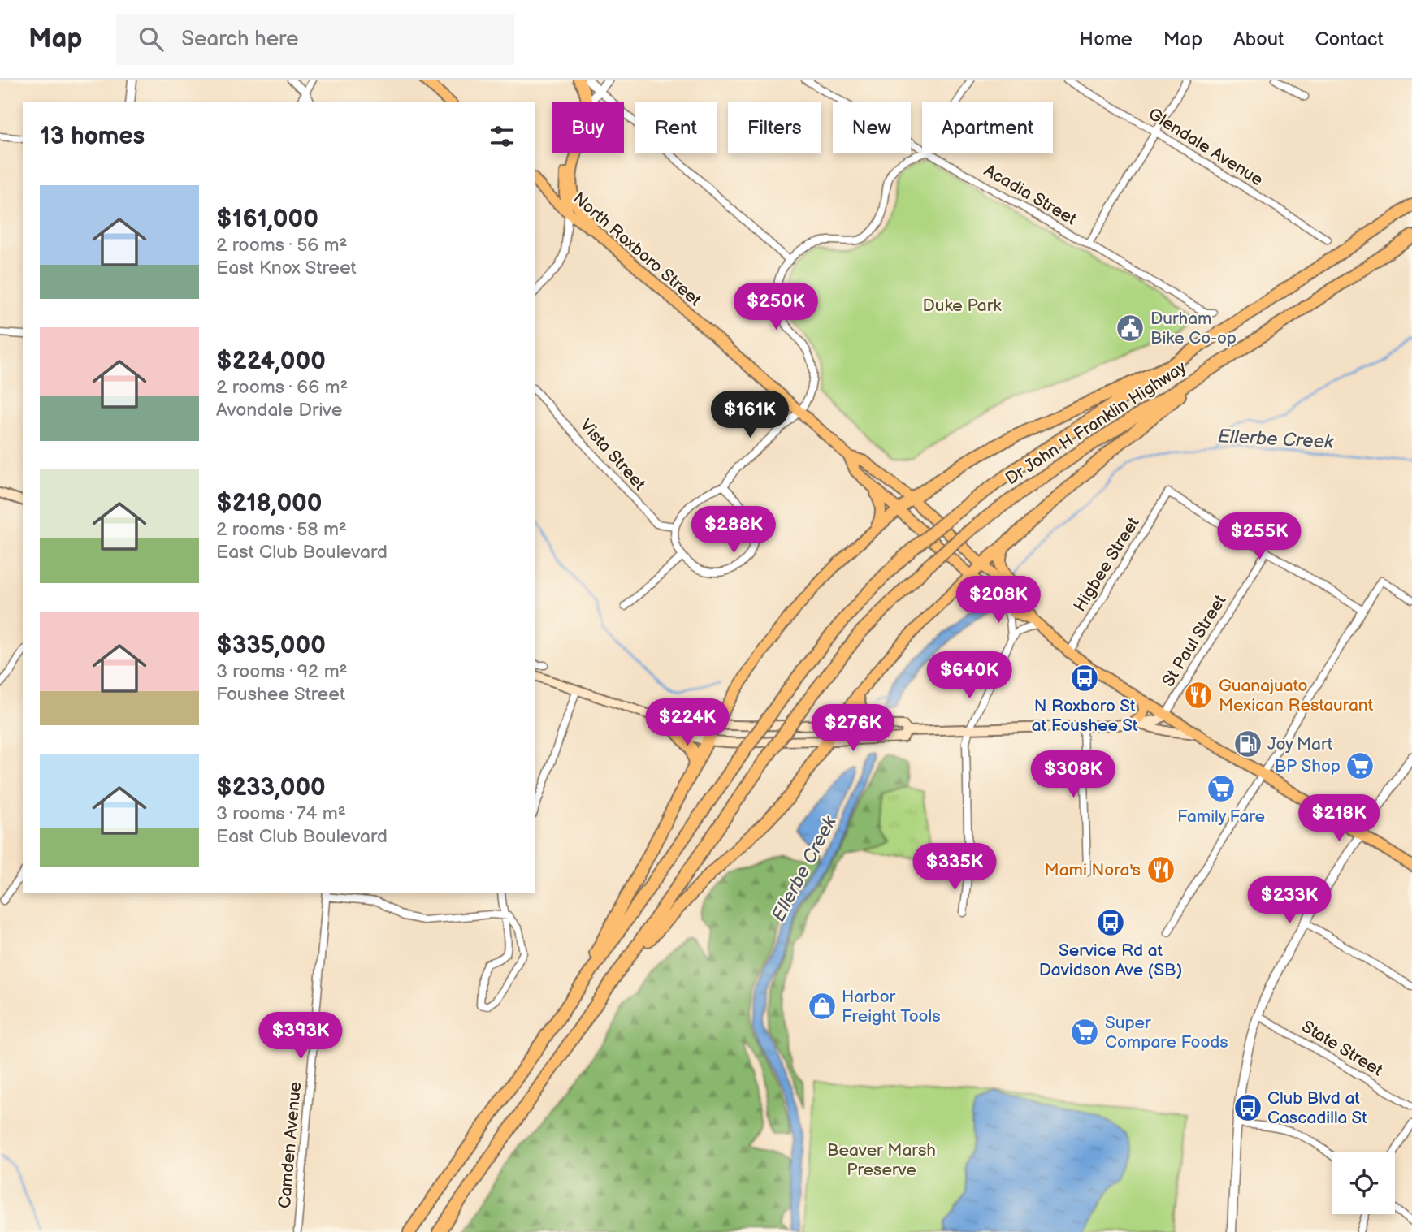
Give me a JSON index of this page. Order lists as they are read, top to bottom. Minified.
{"streets":{"highway":["Dr John H Franklin Highway"],"main road":["North Roxboro Street"],"street":["Glendale Avenue","Acadia Street","Vista Street","Higbee Street","St Paul Street","State Street","Camden Avenue"]},"crossings":[["North Roxboro Street","Higbee Street"],["North Roxboro Street","St Paul Street"],["Higbee Street","St Paul Street"]],"water":["Ellerbe Creek"],"parks":["Duke Park","Beaver Marsh Preserve"],"places":{"public building":["Durham Bike Co-op"],"bus stop":["N Roxboro St at Foushee St","Service Rd at Davidson Ave (SB)","Club Blvd at Cascadilla St"],"restaurant":["Guanajuato Mexican Restaurant","Mami Nora's"],"fuel station":["Joy Mart"],"supermarket":["BP Shop","Family Fare","Super Compare Foods"],"shop":["Harbor Freight Tools"]},"page":{"header":"Map","search":"Search here","nav":["Home","Map","About","Contact"],"chip":["Buy","Rent","Filters","New","Apartment"],"heading":"13 homes","list":[{"name":"$161,000","note":"2 rooms · 56 m² · East Knox Street"},{"name":"$224,000","note":"2 rooms · 66 m² · Avondale Drive"},{"name":"$218,000","note":"2 rooms · 58 m² · East Club Boulevard"},{"name":"$335,000","note":"3 rooms · 92 m² · Foushee Street"},{"name":"$233,000","note":"3 rooms · 74 m² · East Club Boulevard"}],"price":["$250K","$161K","$288K","$255K","$208K","$640K","$224K","$276K","$308K","$218K","$335K","$233K","$393K"]}}
